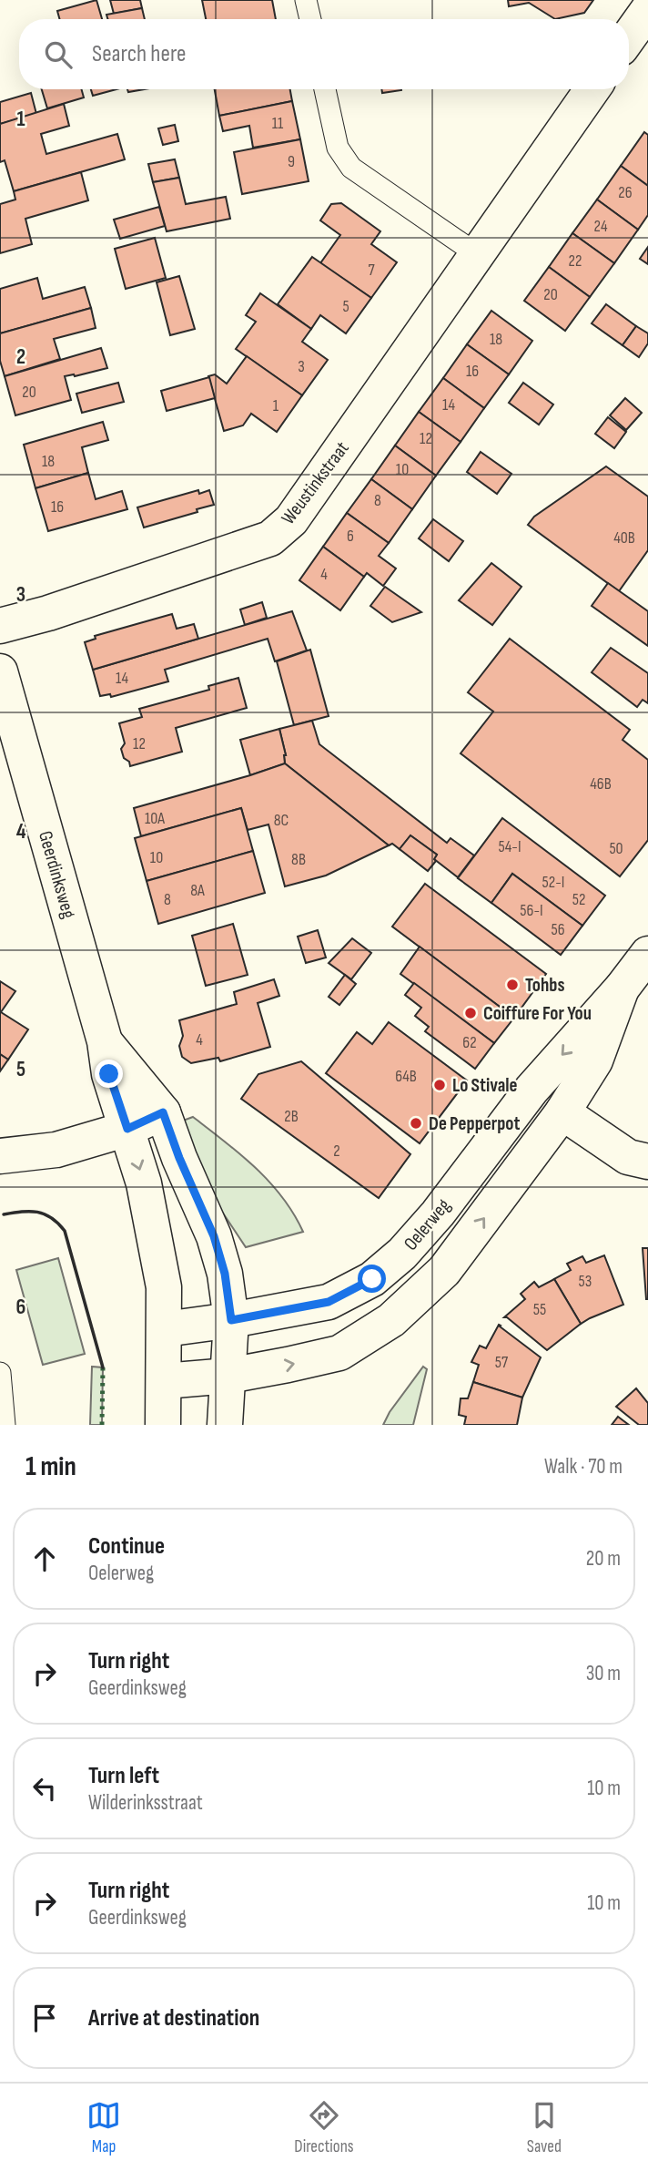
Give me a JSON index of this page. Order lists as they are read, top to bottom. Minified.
{"streets":{"main road":["Weustinkstraat","Geerdinksweg","Oelerweg"]},"crossings":[["Geerdinksweg","Oelerweg"]],"places":["Tohbs","Coiffure For You","Lo Stivale","De Pepperpot"],"house_numbers":["11","9","26","24","22","7","20","5","18","3","16","20","14","1","12","18","10","8","16","6","40B","4","14","12","46B","10A","8C","54-I","50","10","8B","52-I","8A","8","52","56-I","56","4","62","64B","2B","2","53","55","57"],"page":{"search":"Search here","heading":["1 min","Walk · 70 m"],"list":[["Continue","Oelerweg","20 m"],["Turn right","Geerdinksweg","30 m"],["Turn left","Wilderinksstraat","10 m"],["Turn right","Geerdinksweg","10 m"],"Arrive at destination"],"nav":["Map","Directions","Saved"]},"grid":{"rows":["1","2","3","4","5","6"]}}
